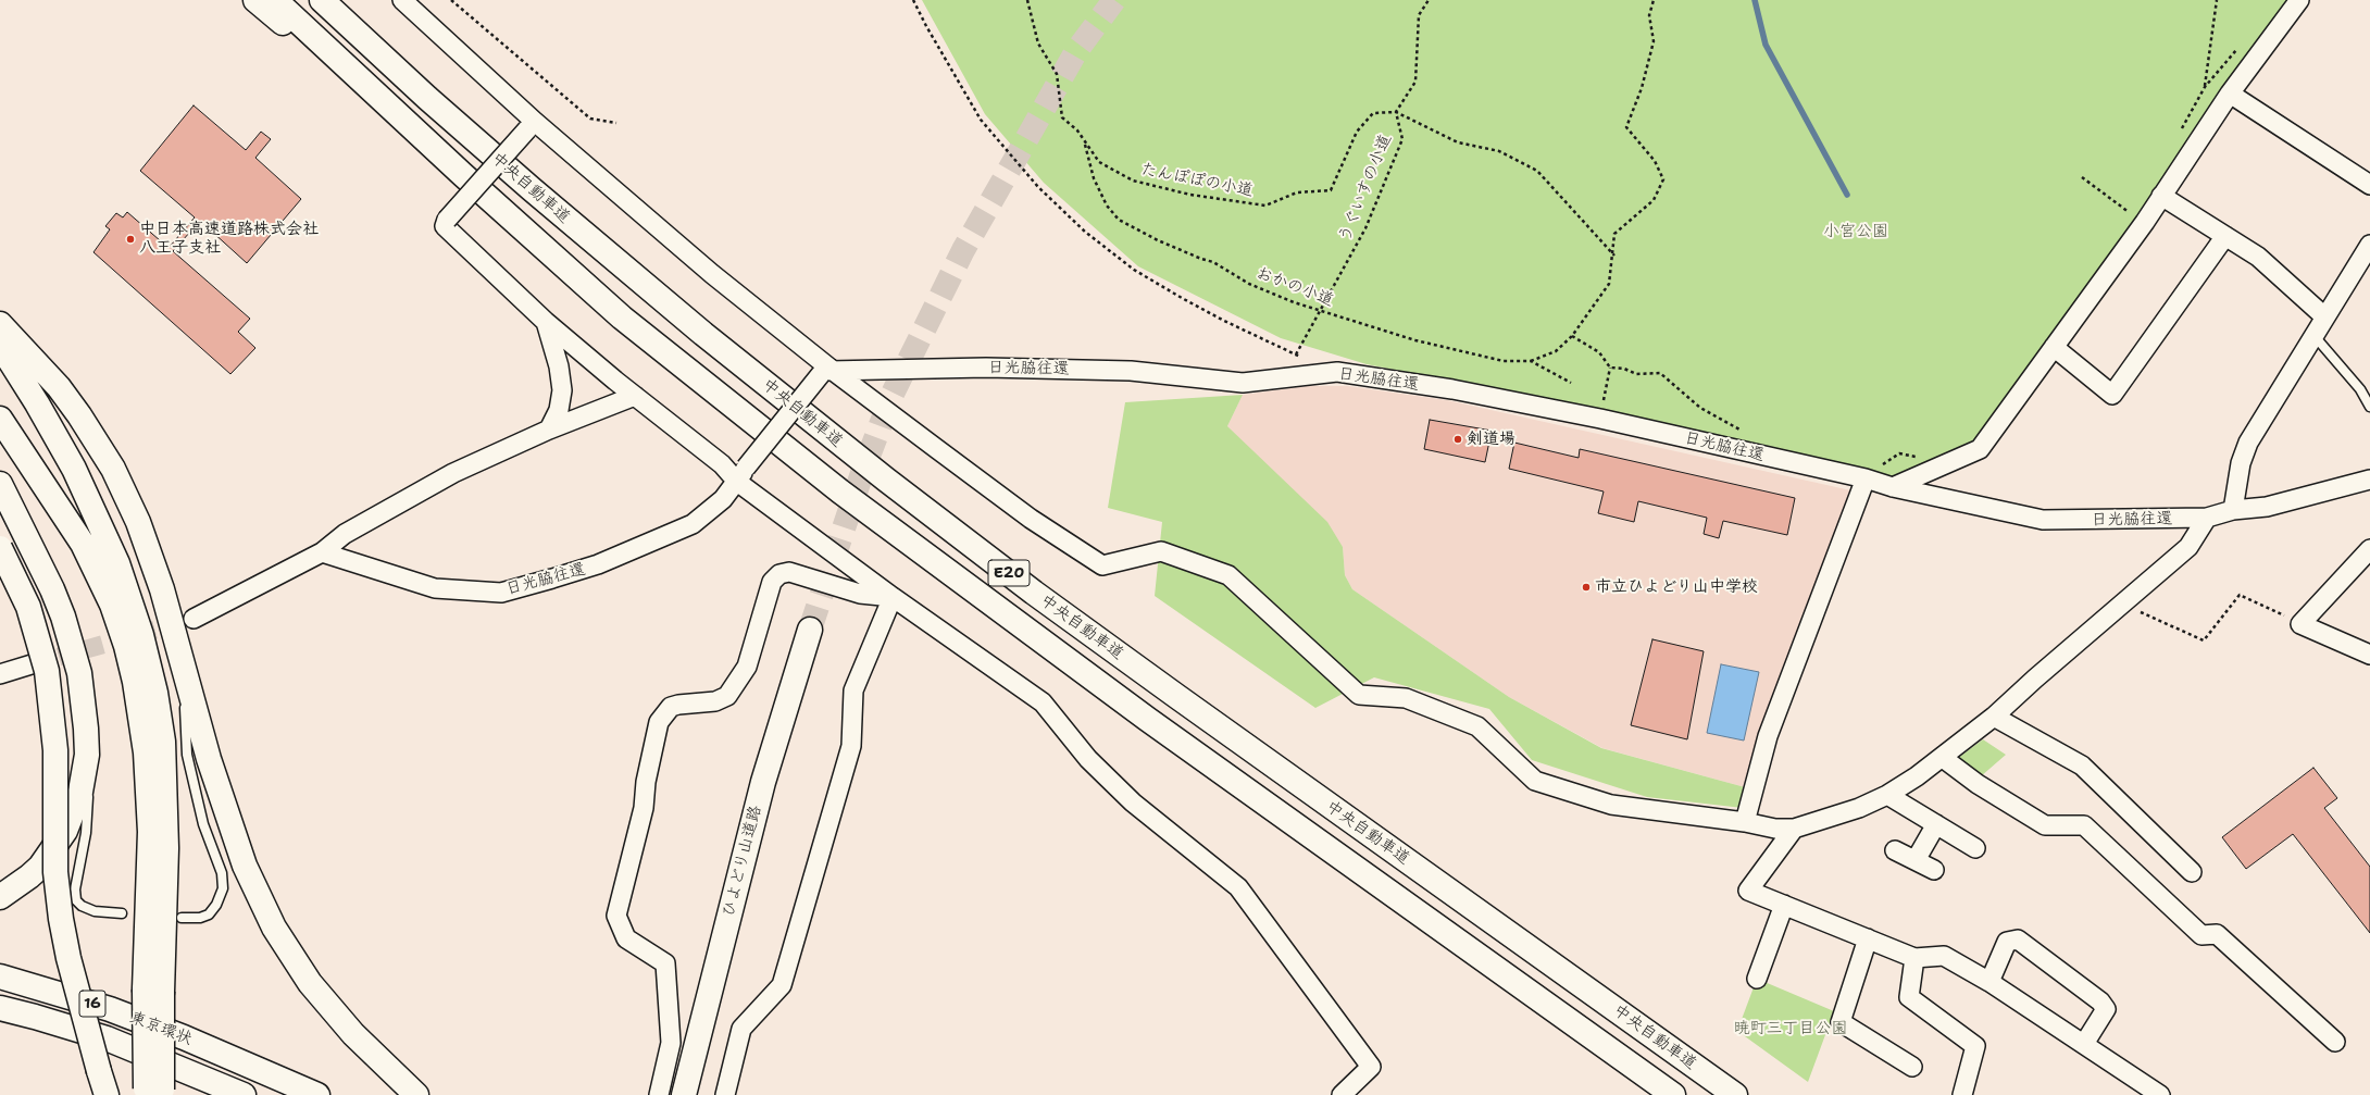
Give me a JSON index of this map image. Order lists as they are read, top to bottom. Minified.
{"streets":{"main road":["中央自動車道","E20","ひよどり山道路","16","東京環状"],"street":["日光脇往還"],"path":["たんぽぽの小道","うぐいすの小道","おかの小道"]},"crossings":[["たんぽぽの小道","うぐいすの小道"],["たんぽぽの小道","おかの小道"],["うぐいすの小道","おかの小道"]],"parks":["小宮公園","暁町三丁目公園"],"places":["中日本高速道路株式会社 八王子支社","剣道場","市立ひよどり山中学校"]}
